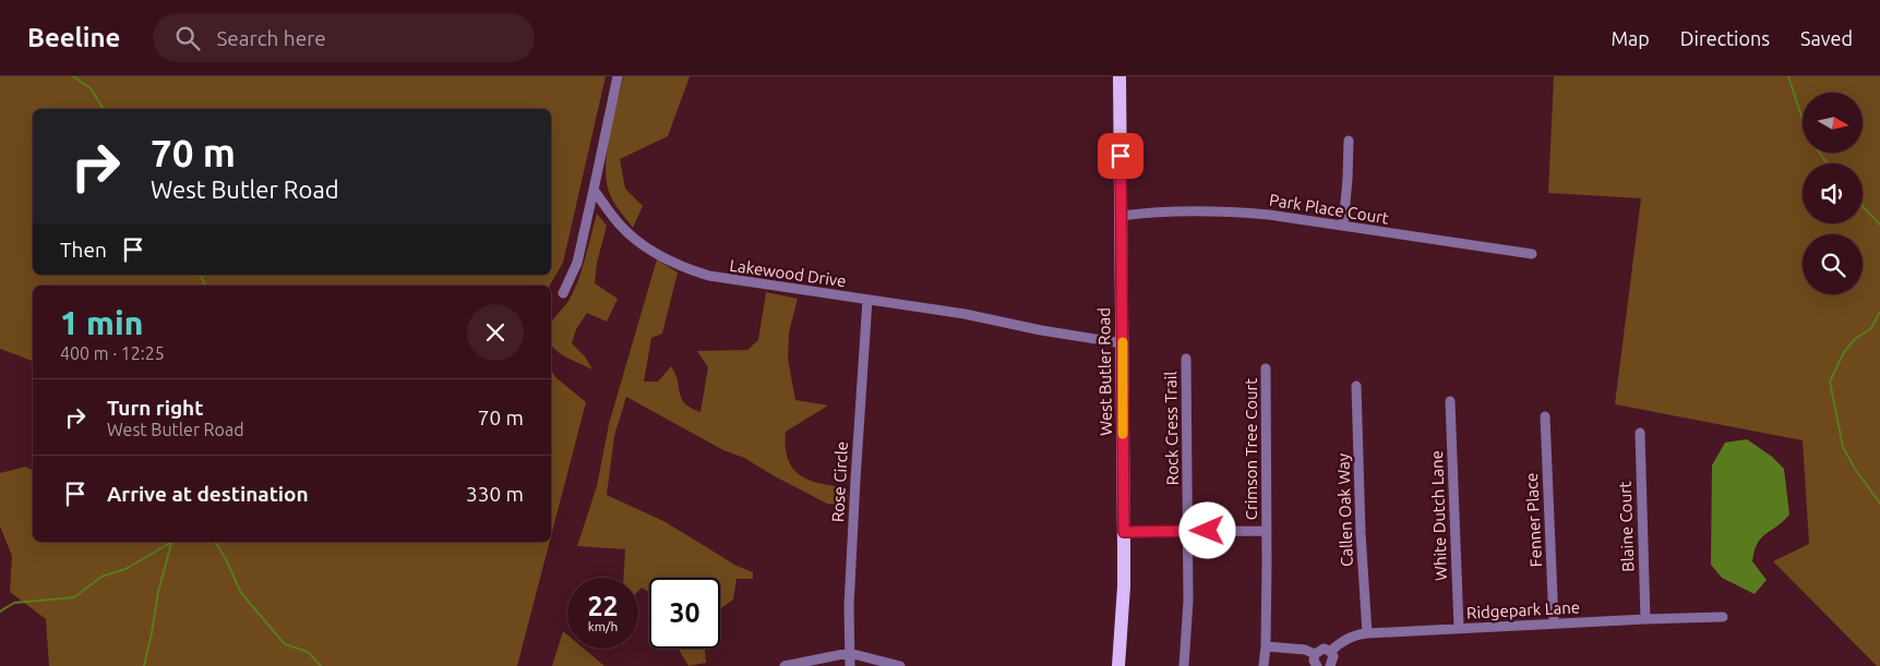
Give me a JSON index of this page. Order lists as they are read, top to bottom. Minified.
{"streets":{"main road":["West Butler Road"],"street":["Park Place Court","Lakewood Drive","Rock Cress Trail","Crimson Tree Court","Rose Circle","Callen Oak Way","White Dutch Lane","Fenner Place","Blaine Court","Ridgepark Lane"]},"crossings":[["Park Place Court","West Butler Road"],["Lakewood Drive","West Butler Road"],["Lakewood Drive","Rose Circle"],["Callen Oak Way","Ridgepark Lane"],["White Dutch Lane","Ridgepark Lane"],["Fenner Place","Ridgepark Lane"],["Blaine Court","Ridgepark Lane"]],"north":"right","page":{"header":"Beeline","search":"Search here","nav":["Map","Directions","Saved"],"turn":["70 m","West Butler Road"],"then":"Then","heading":["1 min","400 m · 12:25"],"list":[{"name":"Turn right","note":"West Butler Road","value":"70 m"},{"name":"Arrive at destination","value":"330 m"}],"speed":"22 km/h","limit":"30"}}
